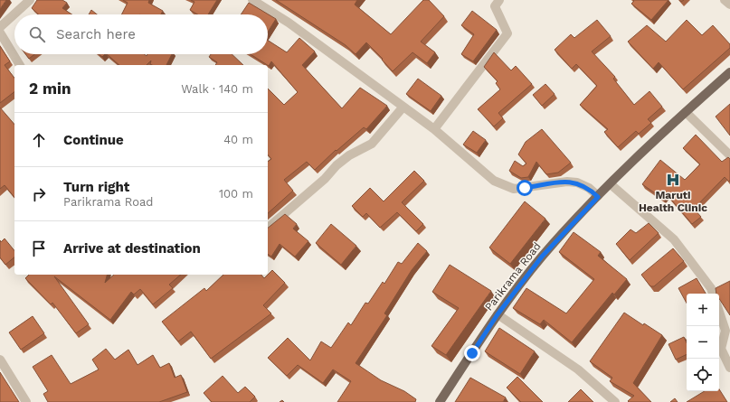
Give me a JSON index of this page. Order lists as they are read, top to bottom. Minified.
{"streets":{"main road":["Parikrama Road"]},"places":{"hospital":["Maruti Health Clinic"]},"page":{"search":"Search here","heading":["2 min","Walk · 140 m"],"list":[["Continue","40 m"],["Turn right","Parikrama Road","100 m"],"Arrive at destination"],"map_buttons":["+","−"]}}
